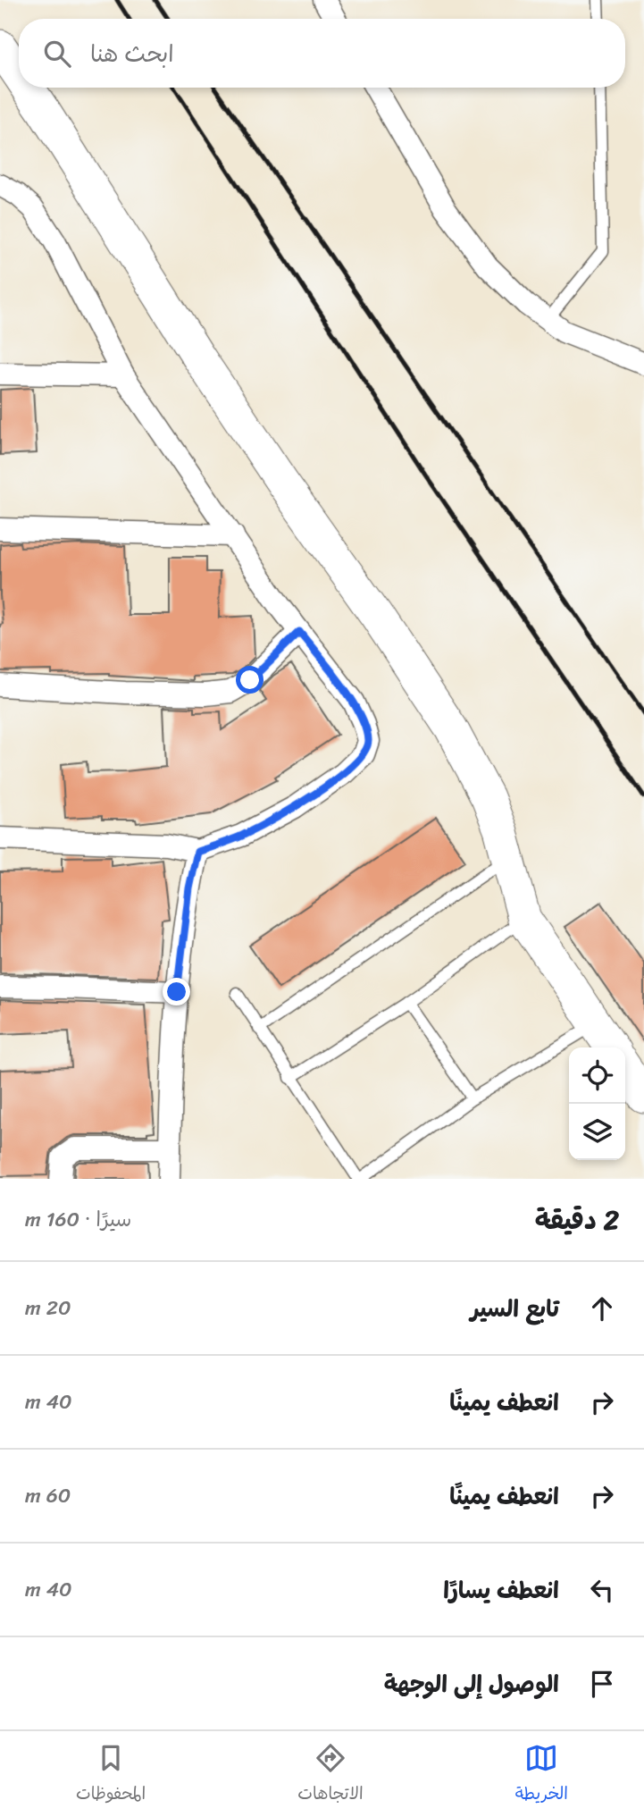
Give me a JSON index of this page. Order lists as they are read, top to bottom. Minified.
{"page":{"search":"ابحث هنا","heading":["2 دقيقة","سيرًا · 160 m"],"list":[["تابع السير","20 m"],["انعطف يمينًا","40 m"],["انعطف يمينًا","60 m"],["انعطف يسارًا","40 m"],"الوصول إلى الوجهة"],"nav":["الخريطة","الاتجاهات","المحفوظات"]}}
